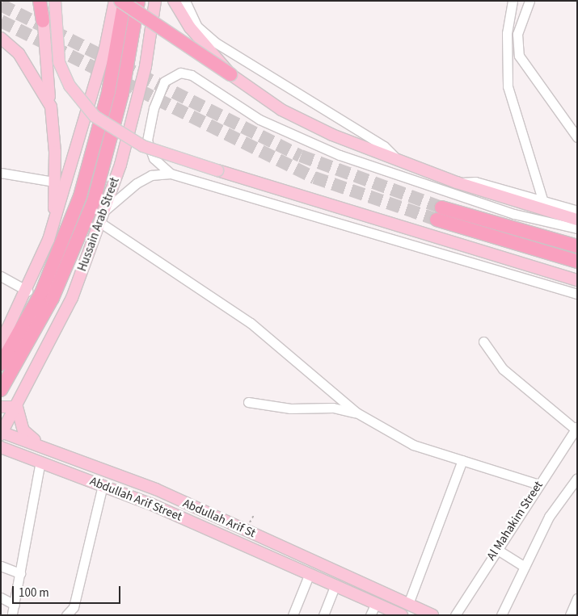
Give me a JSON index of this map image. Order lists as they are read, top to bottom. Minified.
{"streets":{"main road":["Hussain Arab Street","Abdullah Arif Street","Abdullah Arif St"],"street":["Al Mahakim Street"]},"crossings":[["Hussain Arab Street","Abdullah Arif St"]],"scale_bar":"100 m"}
